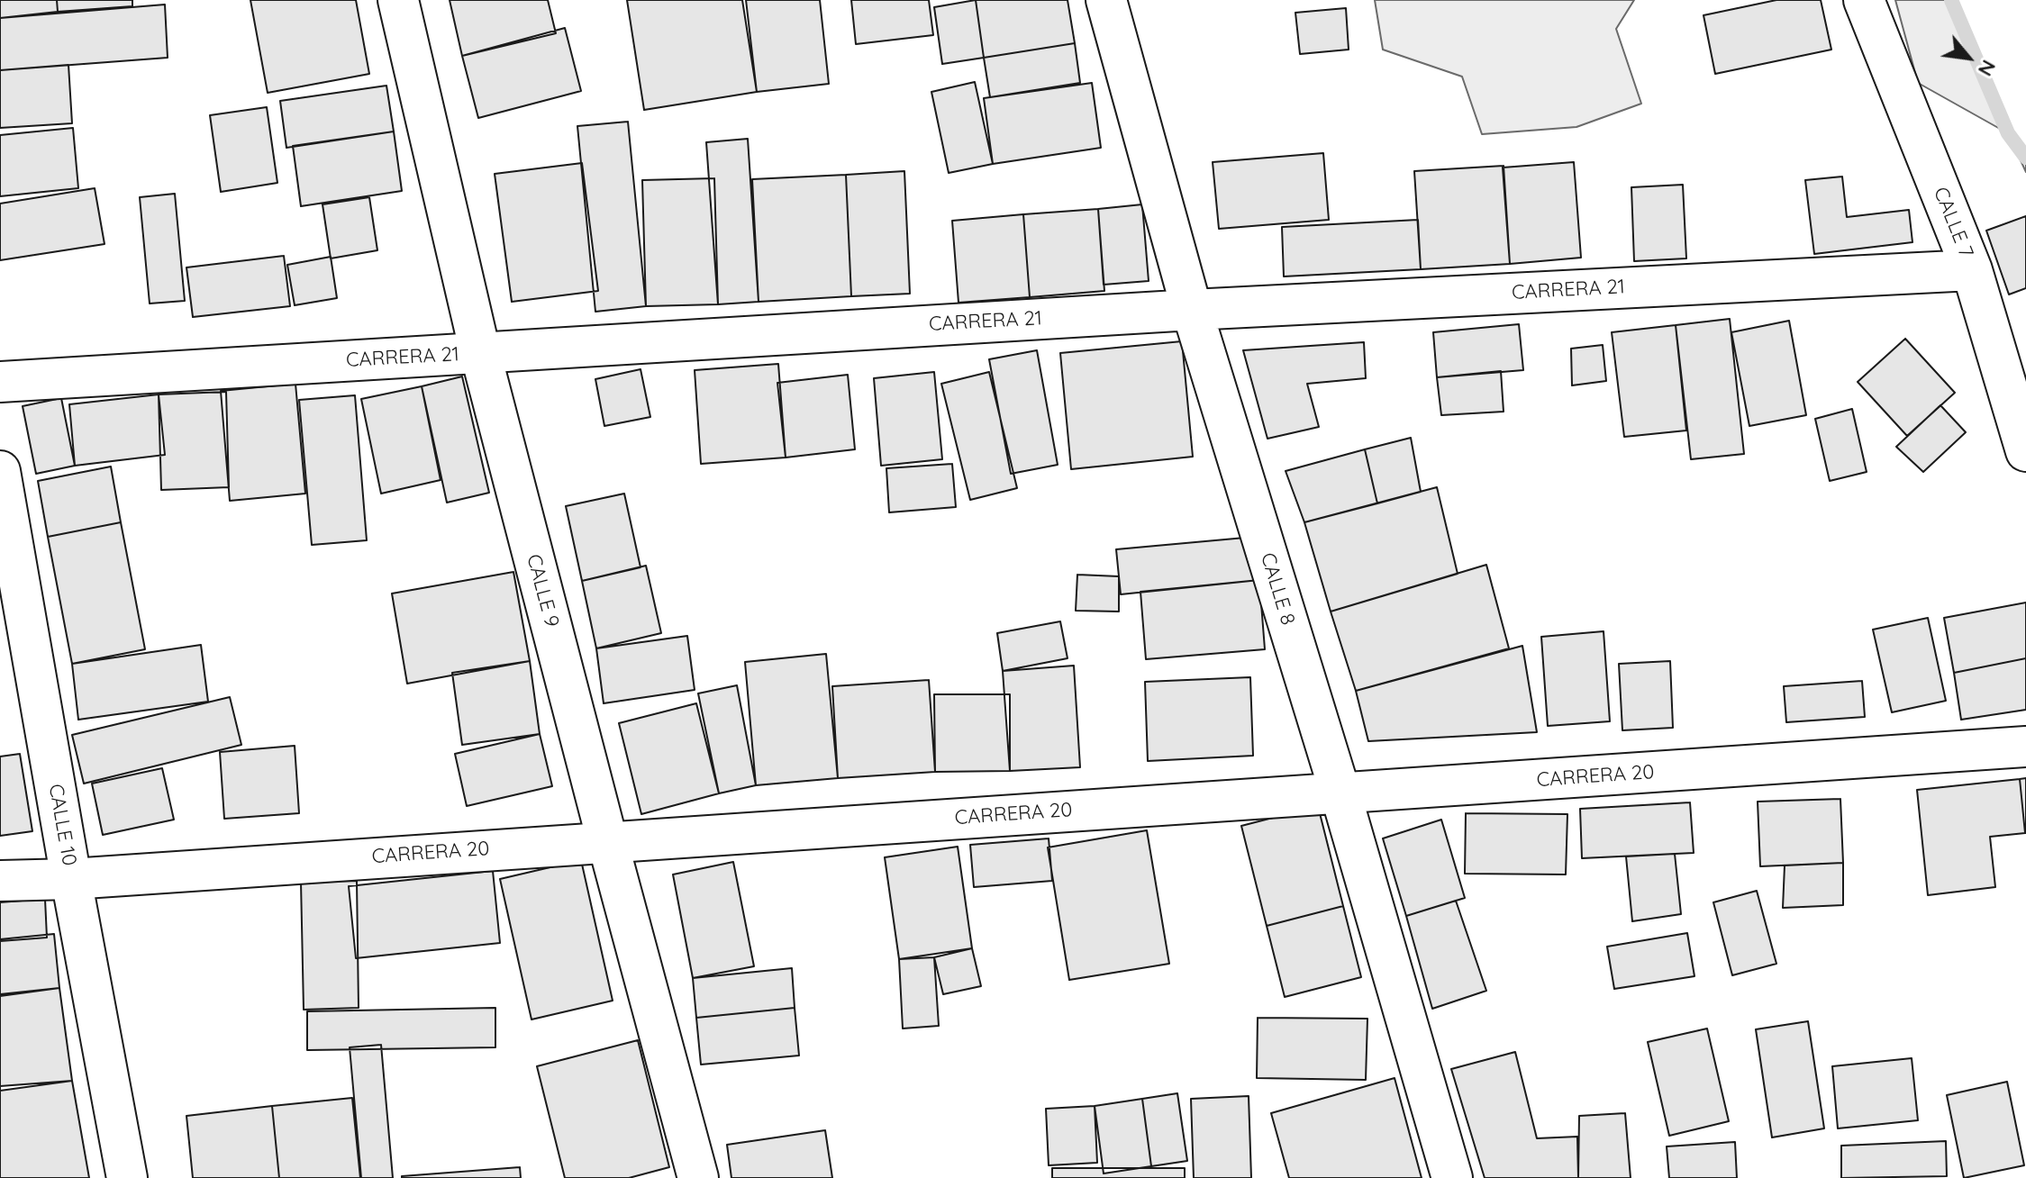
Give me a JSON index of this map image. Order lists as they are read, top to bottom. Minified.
{"streets":{"street":["CALLE 7","CARRERA 21","CALLE 8","CALLE 9","CARRERA 20","CALLE 10"]},"crossings":[["CALLE 7","CARRERA 21"],["CARRERA 21","CALLE 8"],["CARRERA 21","CALLE 9"],["CALLE 8","CARRERA 20"],["CALLE 9","CARRERA 20"],["CARRERA 20","CALLE 10"]],"north":"bottom right"}
